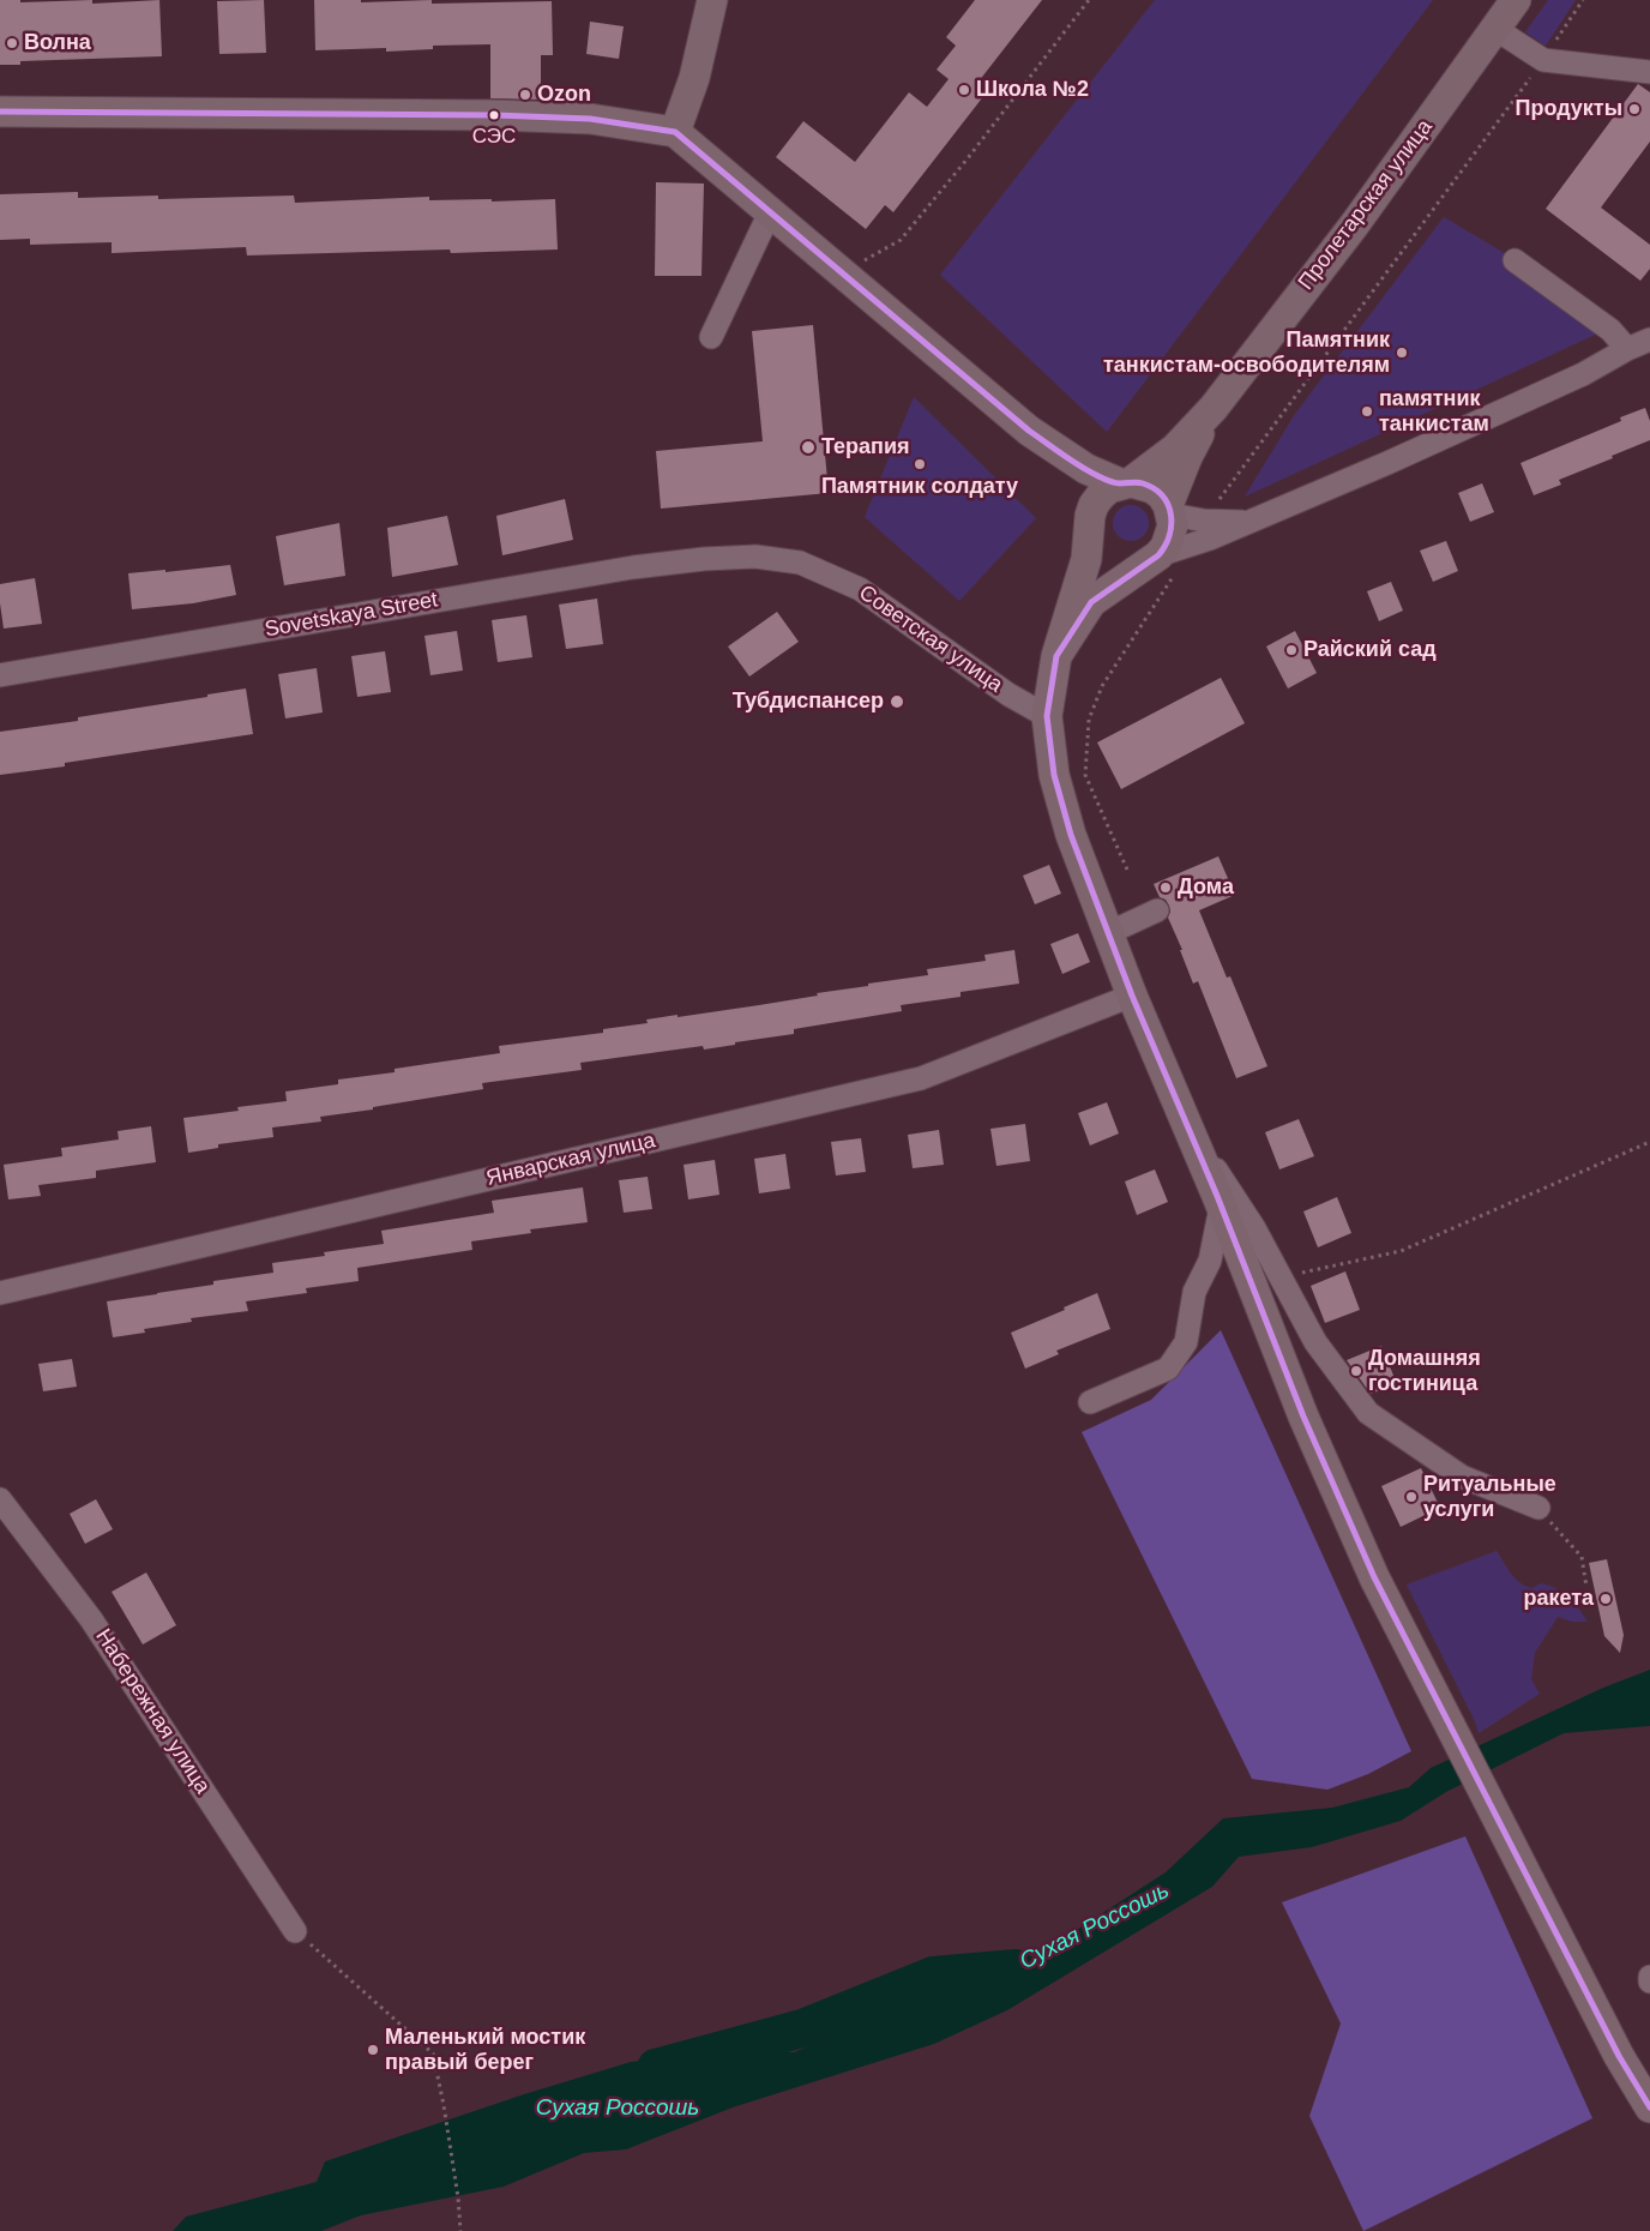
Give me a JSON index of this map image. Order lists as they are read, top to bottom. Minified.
{"streets":{"main road":["Пролетарская улица"],"street":["Советская улица","Январская улица","Набережная улица"]},"water":["Сухая Россошь"],"places":["Волна","Школа №2","Ozon","Продукты","СЭС","Памятник танкистам-освободителям","памятник танкистам","Терапия","Памятник солдату","Райский сад","Тубдиспансер","Дома","Домашняя гостиница","Ритуальные услуги","ракета","Маленький мостик правый берег"]}
